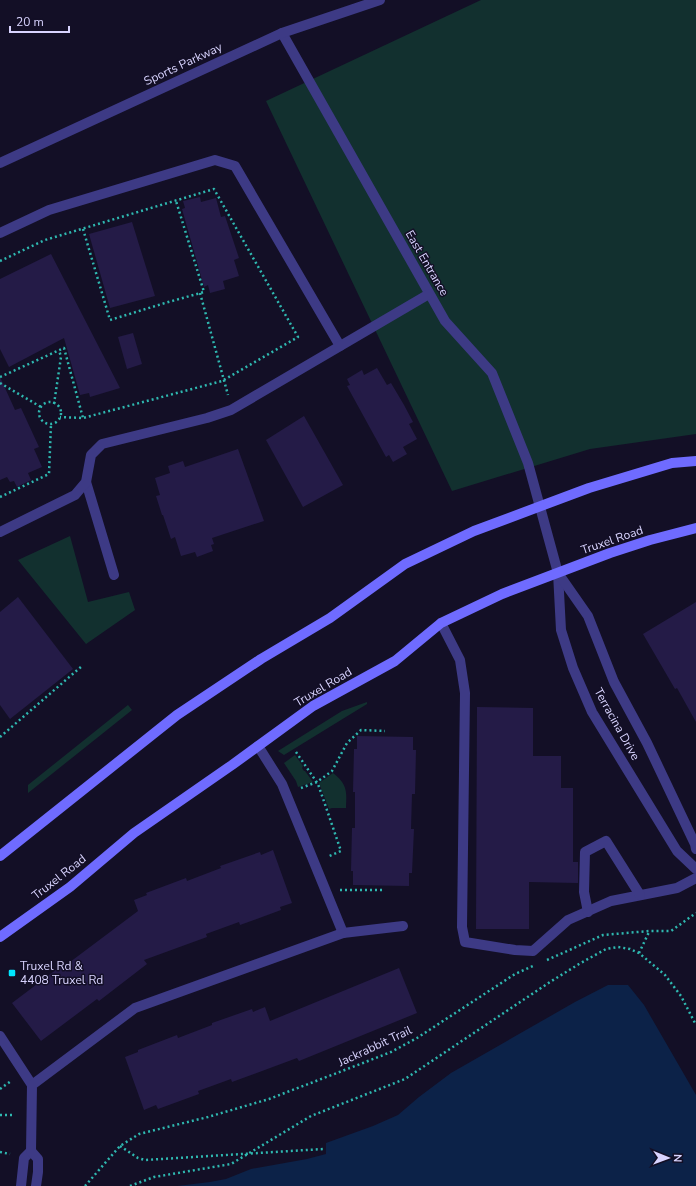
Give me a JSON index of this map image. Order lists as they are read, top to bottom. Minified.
{"streets":{"main road":["Truxel Road"],"street":["Sports Parkway","East Entrance","Terracina Drive"],"path":["Jackrabbit Trail"]},"crossings":[["Sports Parkway","East Entrance"],["East Entrance","Terracina Drive"],["Truxel Road","Terracina Drive"]],"places":{"transit":["Truxel Rd & 4408 Truxel Rd"]},"scale_bar":"20 m","north":"right"}
